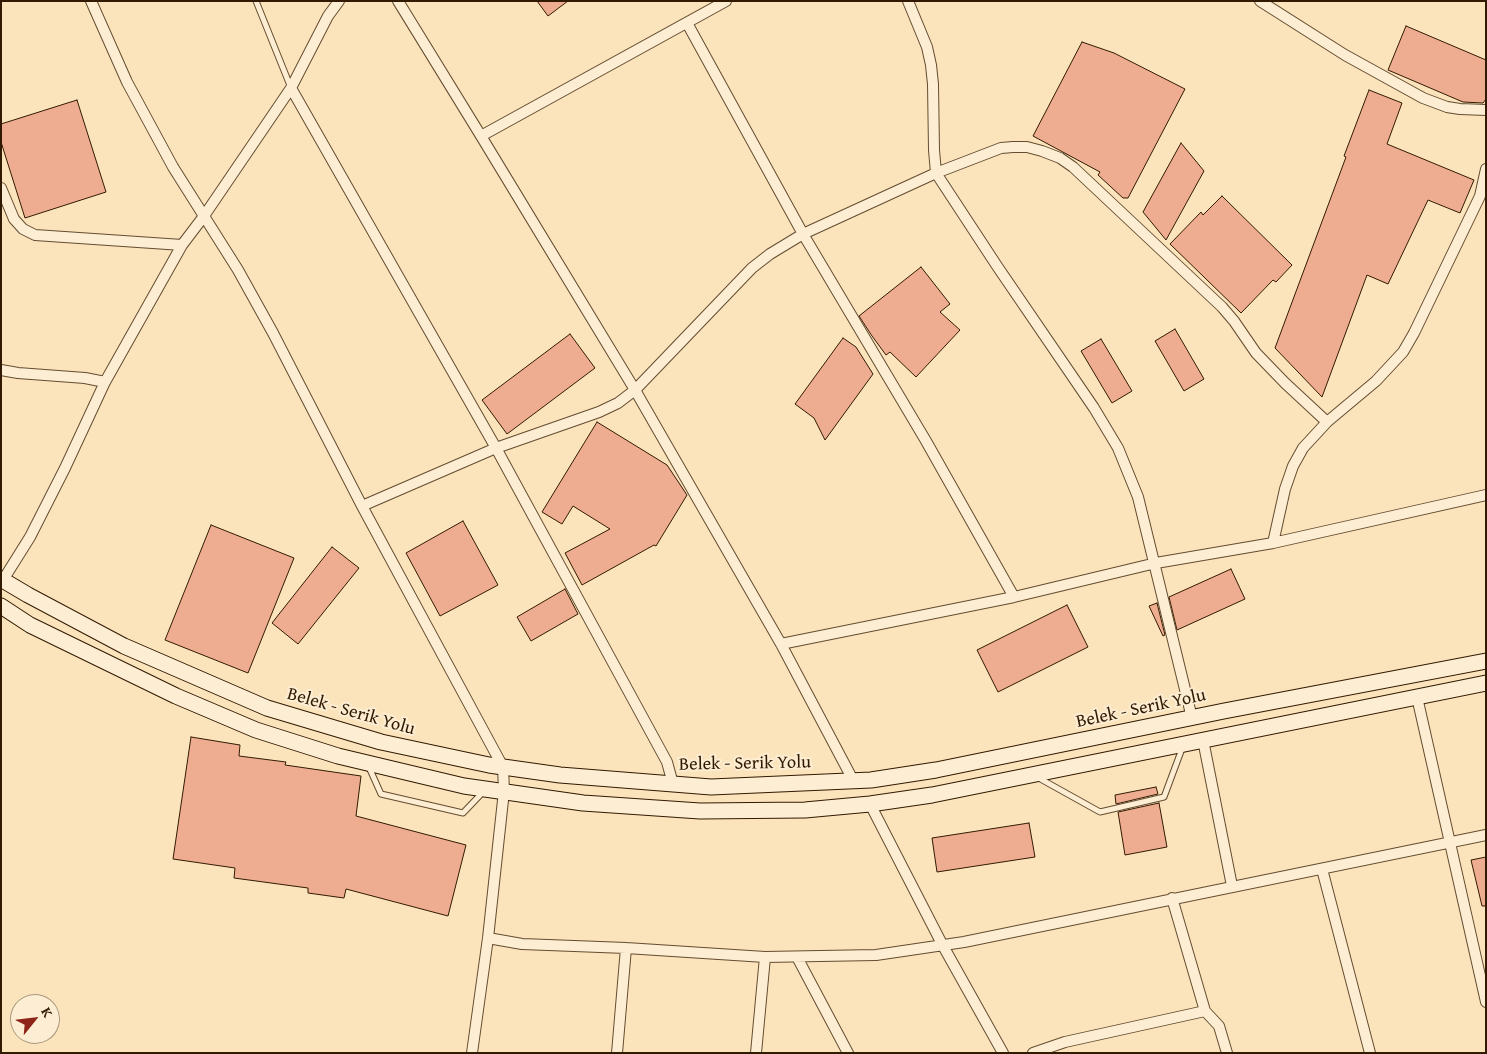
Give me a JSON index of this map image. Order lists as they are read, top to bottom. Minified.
{"streets":{"main road":["Belek - Serik Yolu"]},"north":"top right"}
